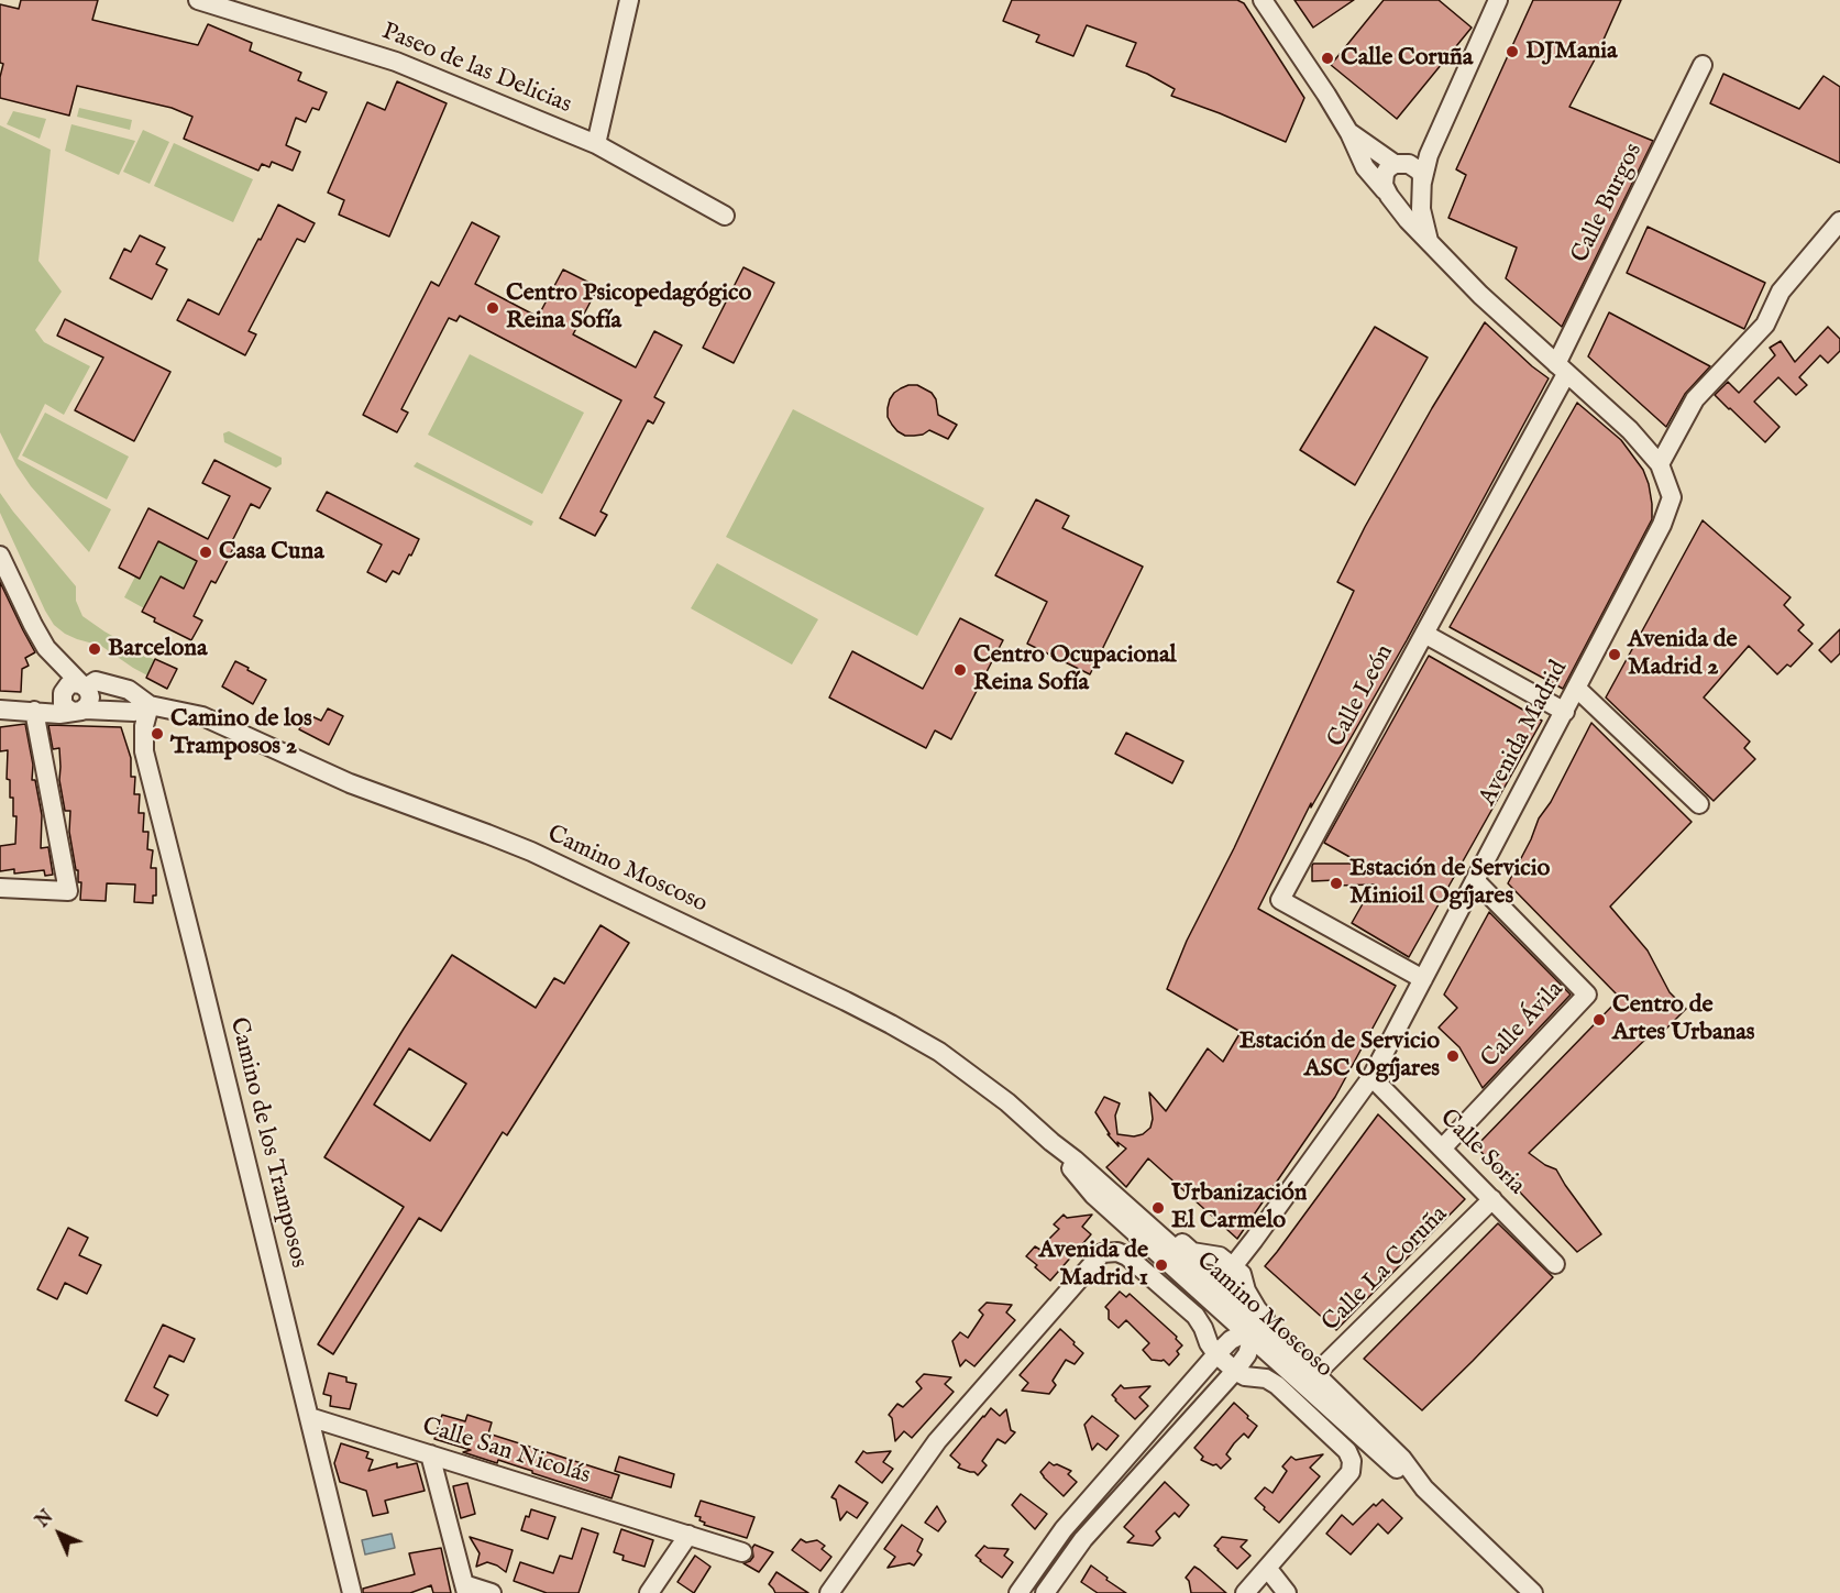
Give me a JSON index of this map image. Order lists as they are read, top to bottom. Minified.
{"streets":{"street":["Paseo de las Delicias","Calle Burgos","Calle León","Avenida Madrid","Camino Moscoso","Calle Ávila","Camino de los Tramposos","Calle Soria","Calle La Coruña","Calle San Nicolás"]},"crossings":[["Calle Burgos","Calle León"],["Calle Burgos","Avenida Madrid"],["Calle León","Avenida Madrid"],["Avenida Madrid","Camino Moscoso"],["Avenida Madrid","Calle Ávila"],["Avenida Madrid","Calle Soria"],["Camino Moscoso","Camino de los Tramposos"],["Camino Moscoso","Calle La Coruña"],["Calle Ávila","Calle Soria"],["Camino de los Tramposos","Calle San Nicolás"],["Calle Soria","Calle La Coruña"]],"places":["DJMania","Calle Coruña","Centro Psicopedagógico Reina Sofía","Casa Cuna","Barcelona","Avenida de Madrid 2","Centro Ocupacional Reina Sofía","Camino de los Tramposos 2","Estación de Servicio Minioil Ogíjares","Centro de Artes Urbanas","Estación de Servicio ASC Ogíjares","Urbanización El Carmelo","Avenida de Madrid 1"],"north":"top left"}
